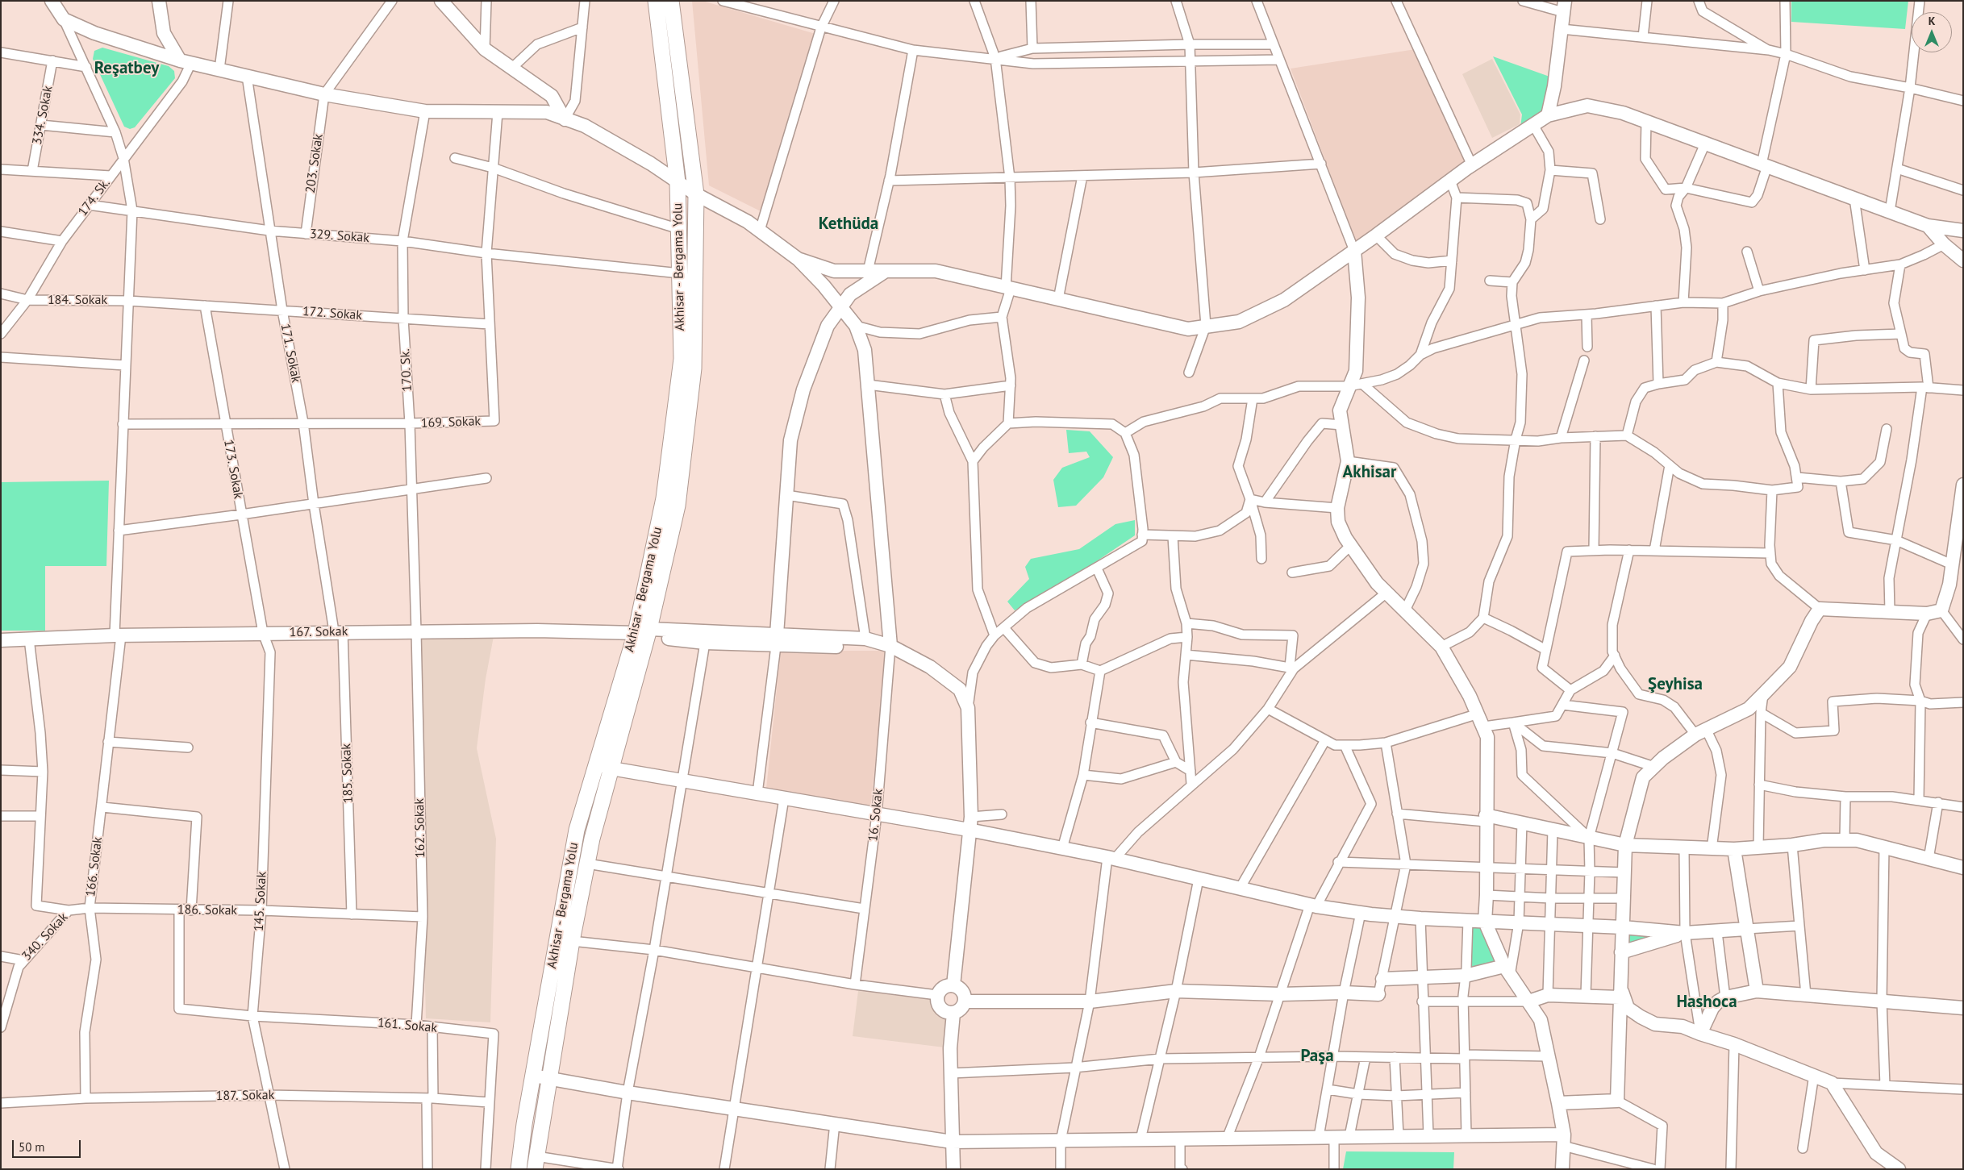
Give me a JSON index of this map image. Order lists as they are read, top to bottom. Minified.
{"streets":{"main road":["Akhisar - Bergama Yolu"],"street":["334. Sokak","203. Sokak","174. Sk.","329. Sokak","184. Sokak","172. Sokak","171. Sokak","170. Sk.","169. Sokak","173. Sokak","167. Sokak","185. Sokak","16. Sokak","162. Sokak","166. Sokak","145. Sokak","186. Sokak","340. Sokak","161. Sokak","187. Sokak"]},"crossings":[["203. Sokak","329. Sokak"],["174. Sk.","329. Sokak"],["174. Sk.","184. Sokak"],["174. Sk.","166. Sokak"],["329. Sokak","Akhisar - Bergama Yolu"],["329. Sokak","171. Sokak"],["329. Sokak","170. Sk."],["329. Sokak","169. Sokak"],["329. Sokak","166. Sokak"],["Akhisar - Bergama Yolu","167. Sokak"],["184. Sokak","172. Sokak"],["184. Sokak","166. Sokak"],["172. Sokak","171. Sokak"],["172. Sokak","170. Sk."],["172. Sokak","169. Sokak"],["172. Sokak","173. Sokak"],["172. Sokak","166. Sokak"],["171. Sokak","169. Sokak"],["171. Sokak","167. Sokak"],["171. Sokak","185. Sokak"],["170. Sk.","169. Sokak"],["170. Sk.","167. Sokak"],["170. Sk.","162. Sokak"],["169. Sokak","173. Sokak"],["169. Sokak","166. Sokak"],["173. Sokak","167. Sokak"],["173. Sokak","145. Sokak"],["167. Sokak","185. Sokak"],["167. Sokak","162. Sokak"],["167. Sokak","166. Sokak"],["167. Sokak","145. Sokak"],["185. Sokak","186. Sokak"],["162. Sokak","186. Sokak"],["162. Sokak","161. Sokak"],["166. Sokak","186. Sokak"],["166. Sokak","340. Sokak"],["166. Sokak","187. Sokak"],["145. Sokak","186. Sokak"],["145. Sokak","161. Sokak"],["145. Sokak","187. Sokak"],["186. Sokak","340. Sokak"],["186. Sokak","161. Sokak"],["161. Sokak","187. Sokak"]],"districts":["Reşatbey","Kethüda","Akhisar","Şeyhisa","Hashoca","Paşa"],"scale_bar":"50 m","north":"top"}
